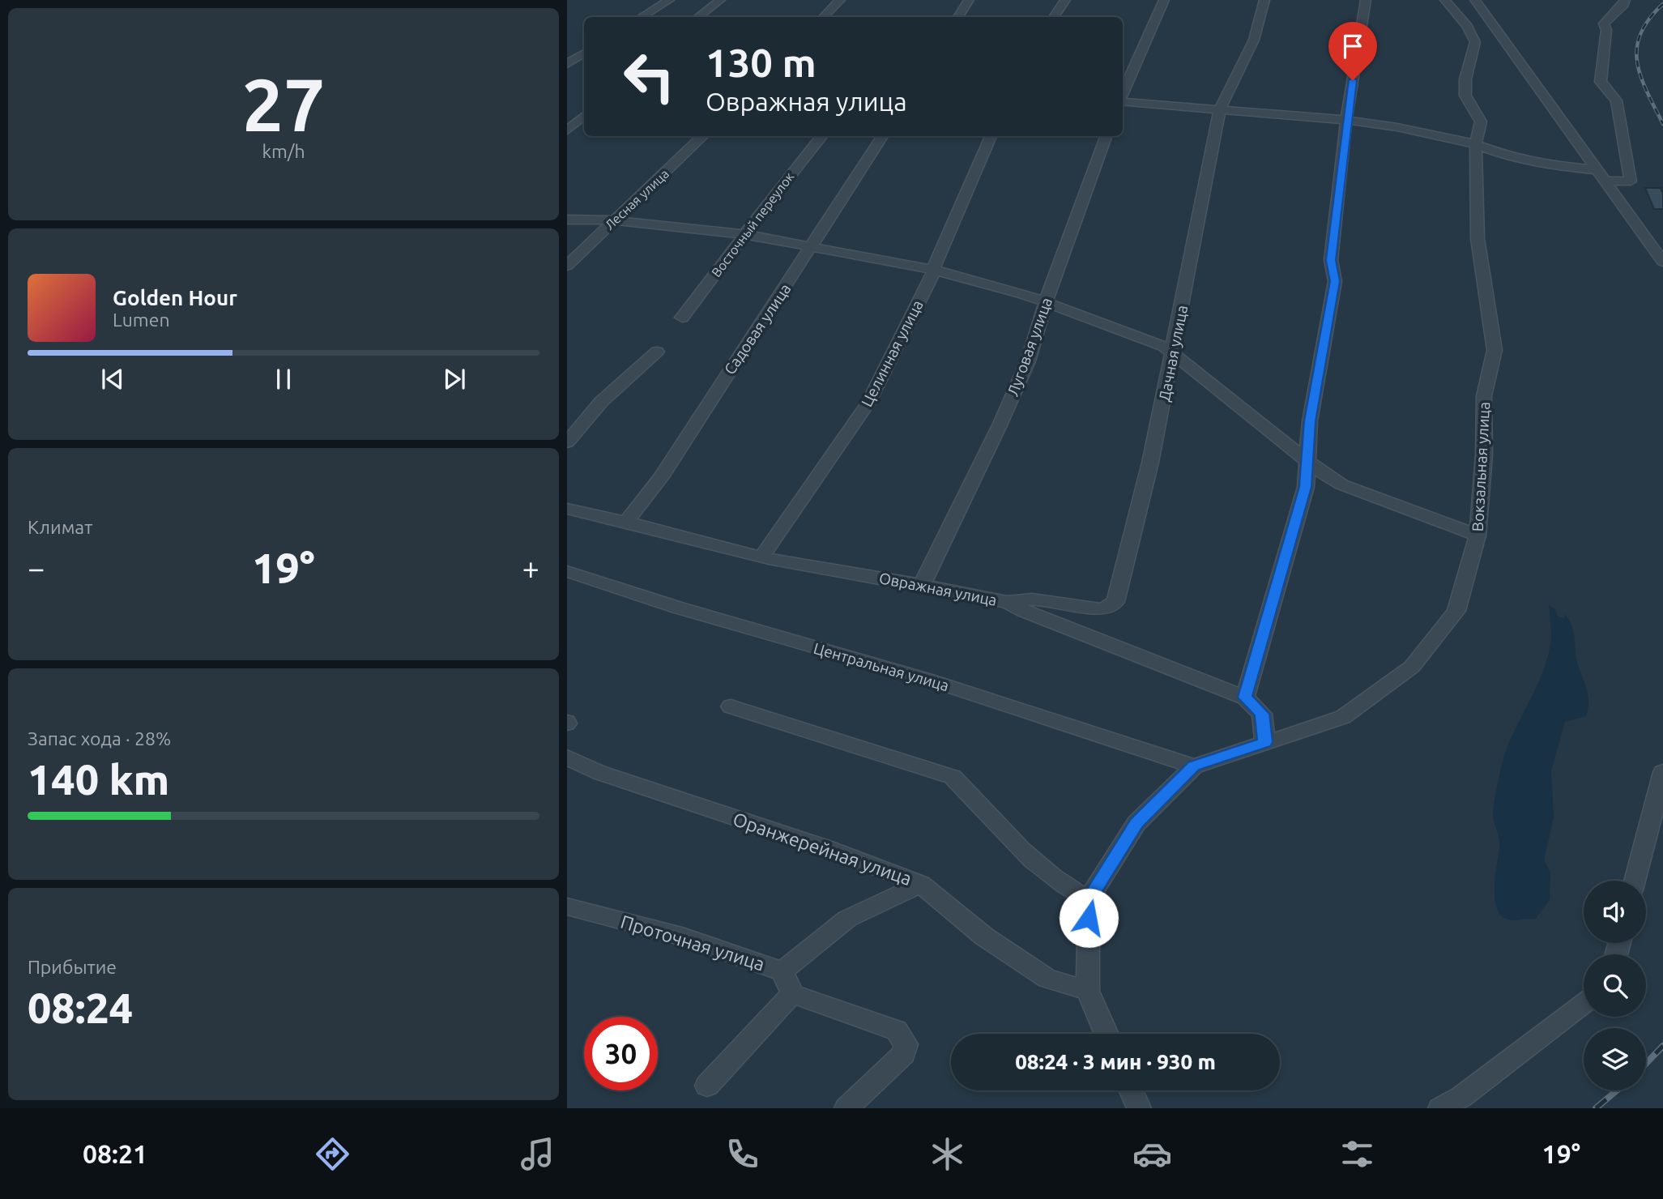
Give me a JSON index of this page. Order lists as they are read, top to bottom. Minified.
{"streets":{"street":["Лесная улица","Восточный переулок","Садовая улица","Луговая улица","Целинная улица","Дачная улица","Вокзальная улица","Овражная улица","Центральная улица","Оранжерейная улица","Проточная улица"]},"crossings":[["Садовая улица","Овражная улица"],["Луговая улица","Овражная улица"],["Целинная улица","Овражная улица"],["Дачная улица","Овражная улица"],["Вокзальная улица","Овражная улица"],["Вокзальная улица","Центральная улица"]],"page":{"tile":[["27","km/h"],"Климат",["Запас хода · 28%","140 km"],["Прибытие","08:24"]],"turn":["130 m","Овражная улица"],"song":["Golden Hour","Lumen"],"heat":["−","19°","+"],"limit":"30","trip":"08:24 · 3 мин · 930 m","tabs":["08:21","19°"]}}
